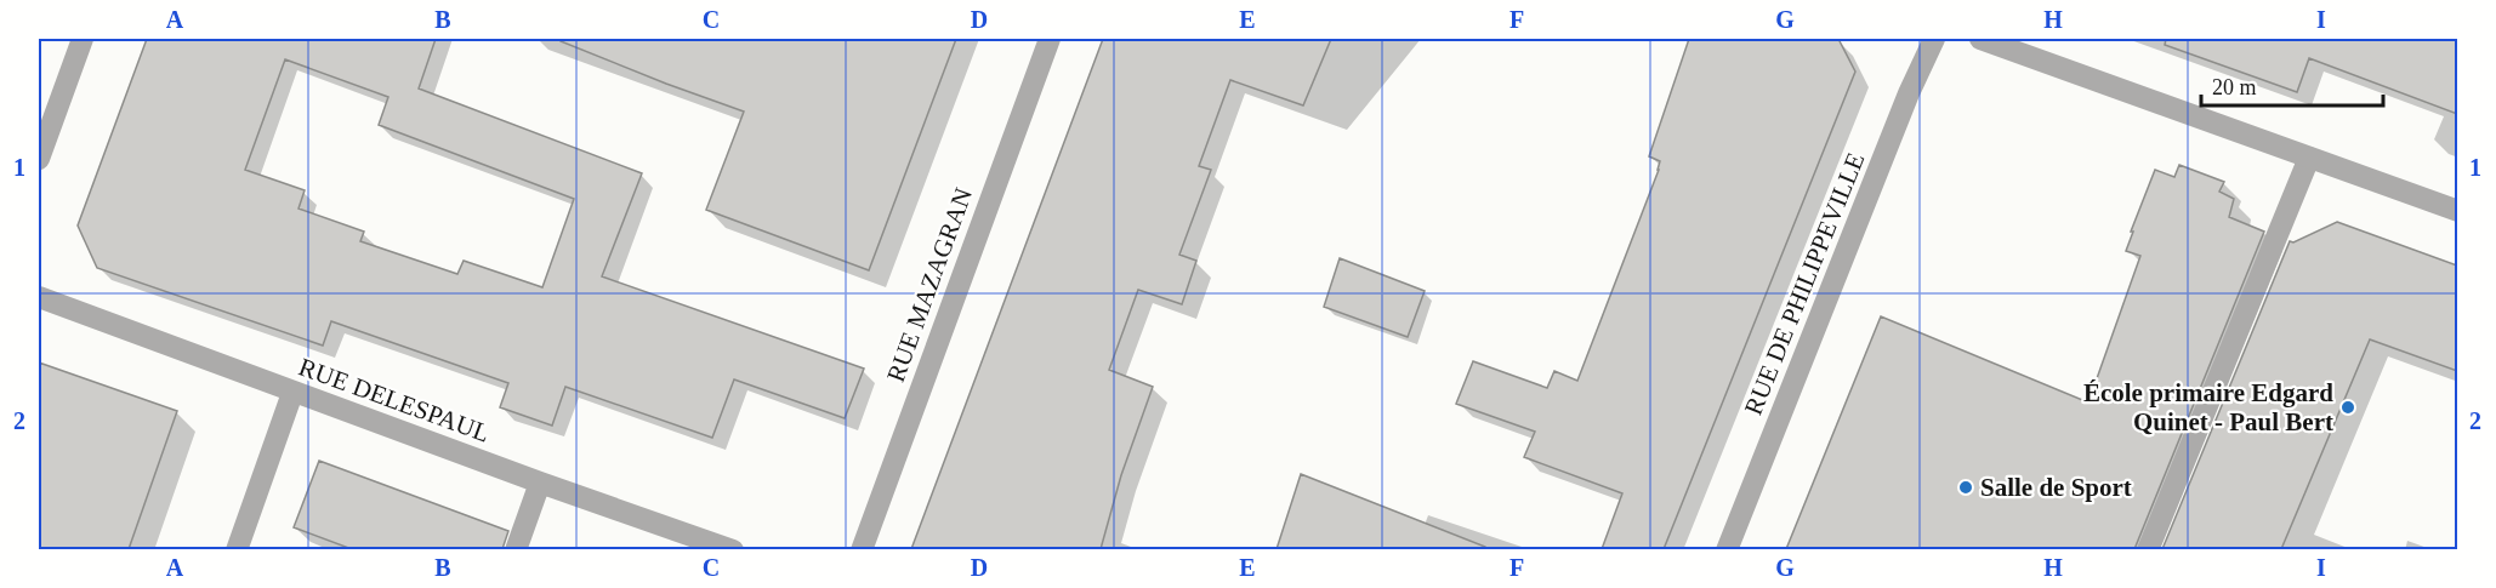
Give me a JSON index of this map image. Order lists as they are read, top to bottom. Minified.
{"streets":{"street":["RUE DE PHILIPPEVILLE","RUE MAZAGRAN","RUE DELESPAUL"]},"places":["École primaire Edgard Quinet - Paul Bert","Salle de Sport"],"scale_bar":"20 m","grid":{"columns":["A","B","C","D","E","F","G","H","I"],"rows":["1","2"]}}
